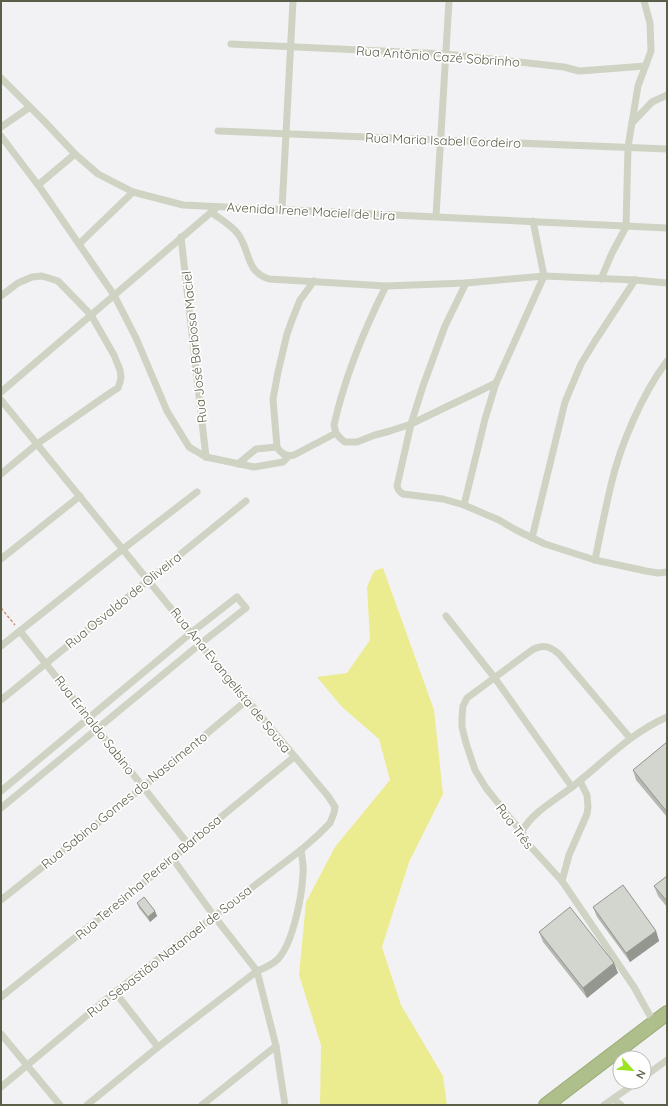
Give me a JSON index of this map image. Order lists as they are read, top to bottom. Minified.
{"streets":{"street":["Rua Antõnio Cazé Sobrinho","Rua Maria Isabel Cordeiro","Avenida Irene Maciel de Lira","Rua José Barbosa Maciel","Rua Osvaldo de Oliveira","Rua Ana Evangelista de Sousa","Rua Erinaldo Sabino","Rua Sabino Gomes do Nascimento","Rua Três","Rua Teresinha Pereira Barbosa","Rua Sebastião Natanael de Sousa"]},"crossings":[["Rua Osvaldo de Oliveira","Rua Ana Evangelista de Sousa"],["Rua Osvaldo de Oliveira","Rua Erinaldo Sabino"],["Rua Ana Evangelista de Sousa","Rua Sabino Gomes do Nascimento"],["Rua Ana Evangelista de Sousa","Rua Teresinha Pereira Barbosa"],["Rua Ana Evangelista de Sousa","Rua Sebastião Natanael de Sousa"],["Rua Erinaldo Sabino","Rua Sabino Gomes do Nascimento"],["Rua Erinaldo Sabino","Rua Teresinha Pereira Barbosa"]],"north":"bottom right"}
